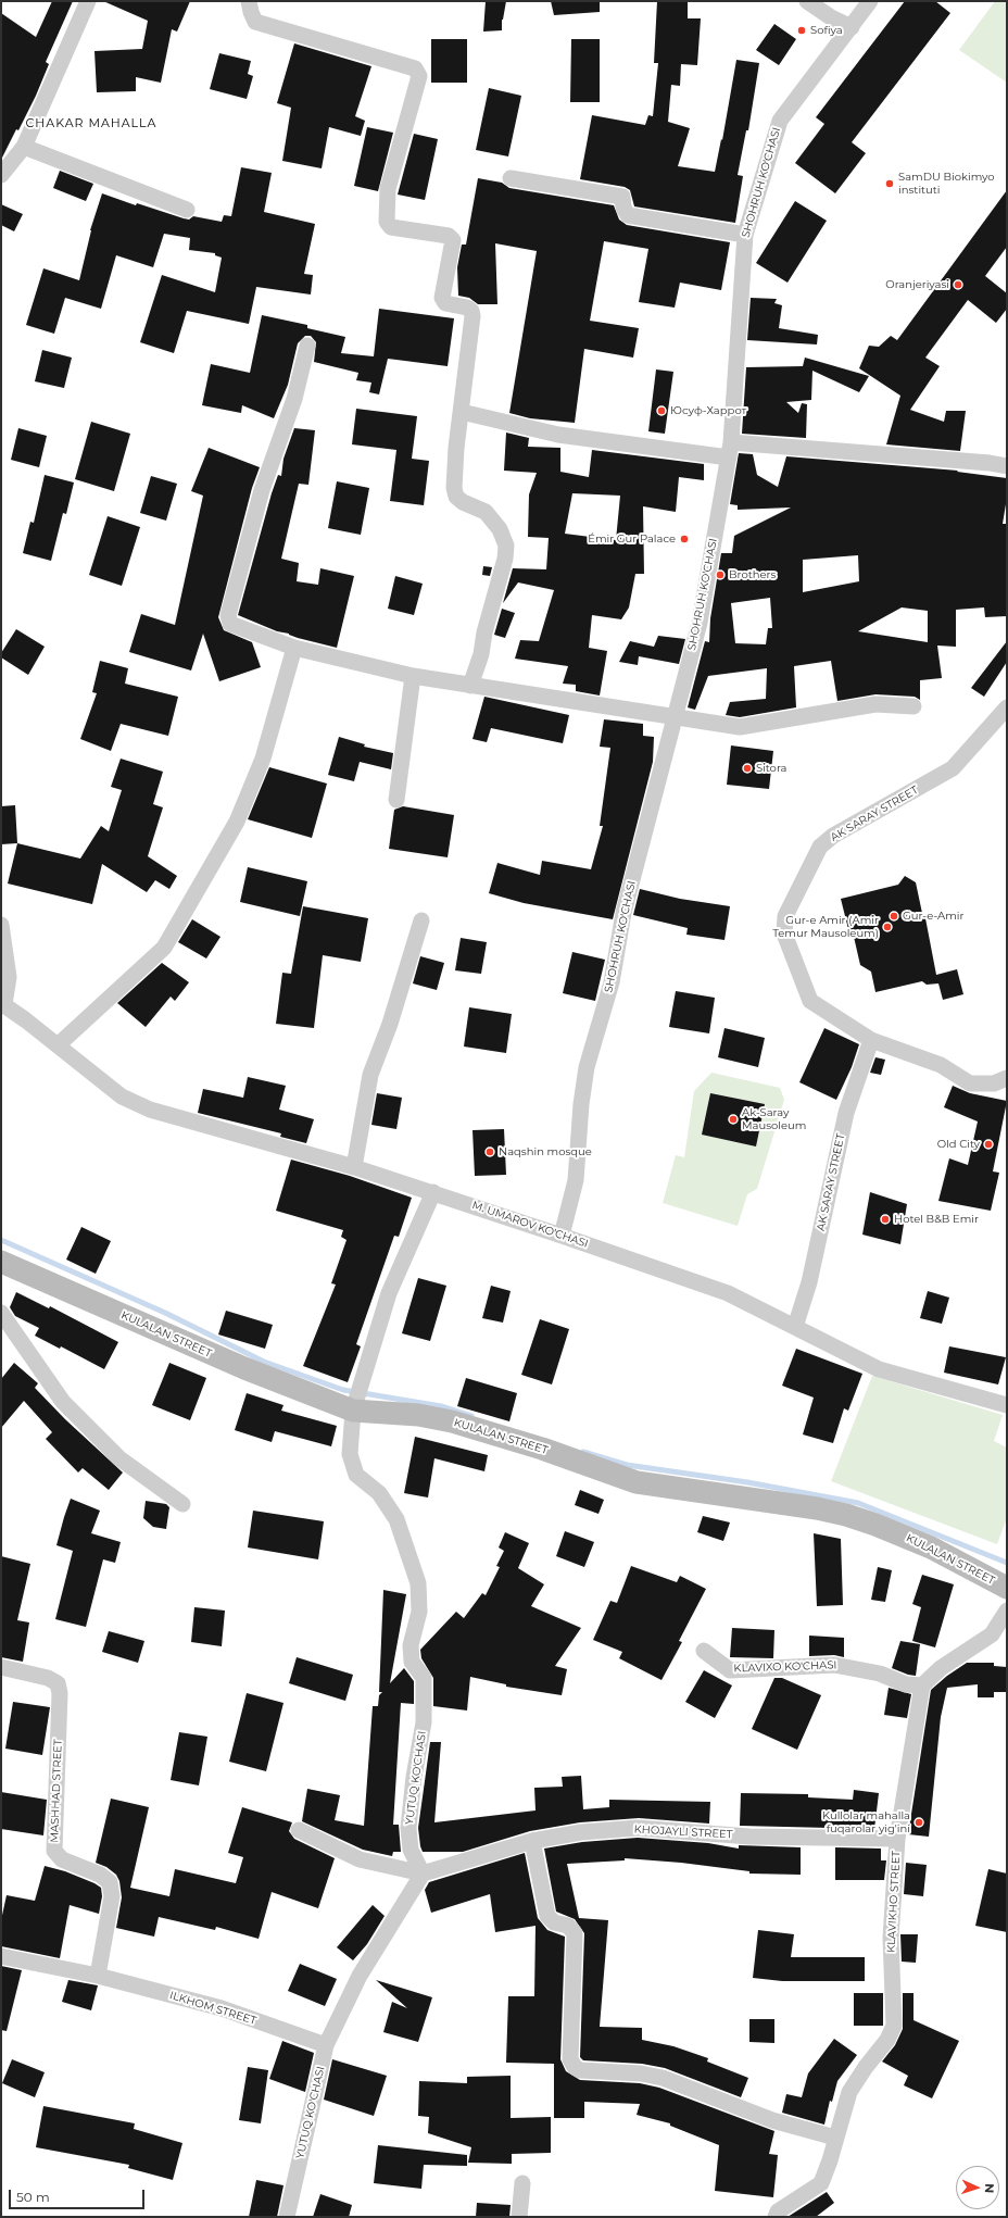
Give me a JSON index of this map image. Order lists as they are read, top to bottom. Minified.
{"streets":{"main road":["KULALAN STREET"],"street":["SHOHRUH KO'CHASI","AK SARAY STREET","M. UMAROV KO'CHASI","KLAVIXO KO'CHASI","YUTUQ KO'CHASI","MASHHAD STREET","KHOJAYLI STREET","KLAVIKHO STREET","ILKHOM STREET"]},"crossings":[["SHOHRUH KO'CHASI","M. UMAROV KO'CHASI"],["AK SARAY STREET","M. UMAROV KO'CHASI"],["M. UMAROV KO'CHASI","YUTUQ KO'CHASI"],["KULALAN STREET","YUTUQ KO'CHASI"],["KLAVIXO KO'CHASI","KLAVIKHO STREET"],["YUTUQ KO'CHASI","KHOJAYLI STREET"],["YUTUQ KO'CHASI","ILKHOM STREET"],["MASHHAD STREET","ILKHOM STREET"],["KHOJAYLI STREET","KLAVIKHO STREET"]],"districts":["CHAKAR MAHALLA"],"places":["Sofiya","SamDU Biokimyo instituti","Oranjeriyasi","Юсуф-Харрот","Émir Gur Palace","Brothers","Sitora","Gur-e-Amir","Gur-e Amir (Amir Temur Mausoleum)","Ak-Saray Mausoleum","Old City","Naqshin mosque","Hotel B&B Emir","Kullolar mahalla fuqarolar yig'ini"],"scale_bar":"50 m","north":"right"}
